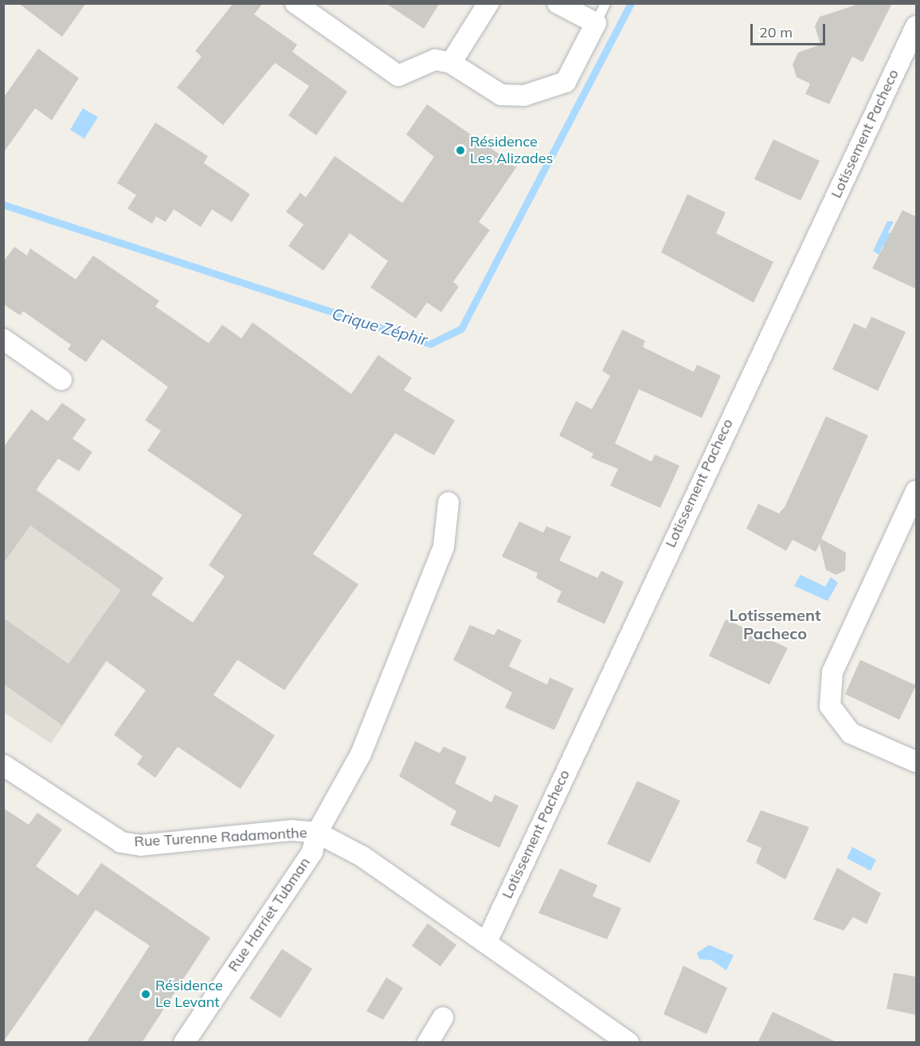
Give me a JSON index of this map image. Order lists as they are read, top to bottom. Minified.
{"streets":{"street":["Lotissement Pacheco","Rue Turenne Radamonthe","Rue Harriet Tubman"]},"crossings":[["Rue Turenne Radamonthe","Rue Harriet Tubman"]],"districts":["Lotissement Pacheco"],"water":["Crique Zéphir"],"places":["Résidence Les Alizades","Résidence Le Levant"],"scale_bar":"20 m"}
